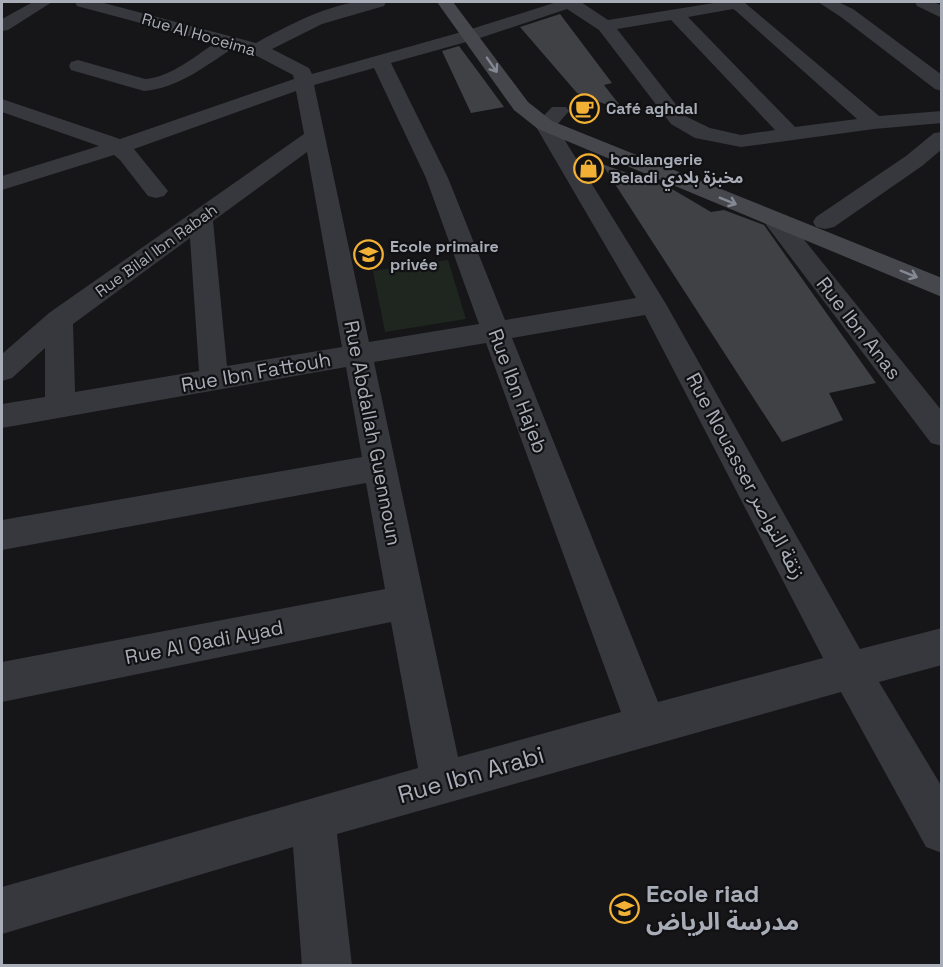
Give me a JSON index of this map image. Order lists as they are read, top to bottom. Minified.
{"streets":{"main road":["Rue Nouasser زنقة النواصر"],"street":["Rue Al Hoceima","Rue Bilal Ibn Rabah","Rue Ibn Anas","Rue Ibn Fattouh","Rue Ibn Hajeb","Rue Abdallah Guennoun","Rue Al Qadi Ayad","Rue Ibn Arabi"]},"crossings":[["Rue Al Hoceima","Rue Abdallah Guennoun"],["Rue Bilal Ibn Rabah","Rue Abdallah Guennoun"],["Rue Ibn Anas","Rue Nouasser زنقة النواصر"],["Rue Ibn Fattouh","Rue Ibn Hajeb"],["Rue Ibn Fattouh","Rue Abdallah Guennoun"],["Rue Ibn Fattouh","Rue Nouasser زنقة النواصر"],["Rue Ibn Hajeb","Rue Ibn Arabi"],["Rue Abdallah Guennoun","Rue Al Qadi Ayad"],["Rue Abdallah Guennoun","Rue Ibn Arabi"],["Rue Nouasser زنقة النواصر","Rue Ibn Arabi"]],"places":{"cafe":["Café aghdal"],"shop":["boulangerie Beladi مخبزة بلادي"],"school or university":["Ecole primaire privée","Ecole riad مدرسة الرياض"]}}
